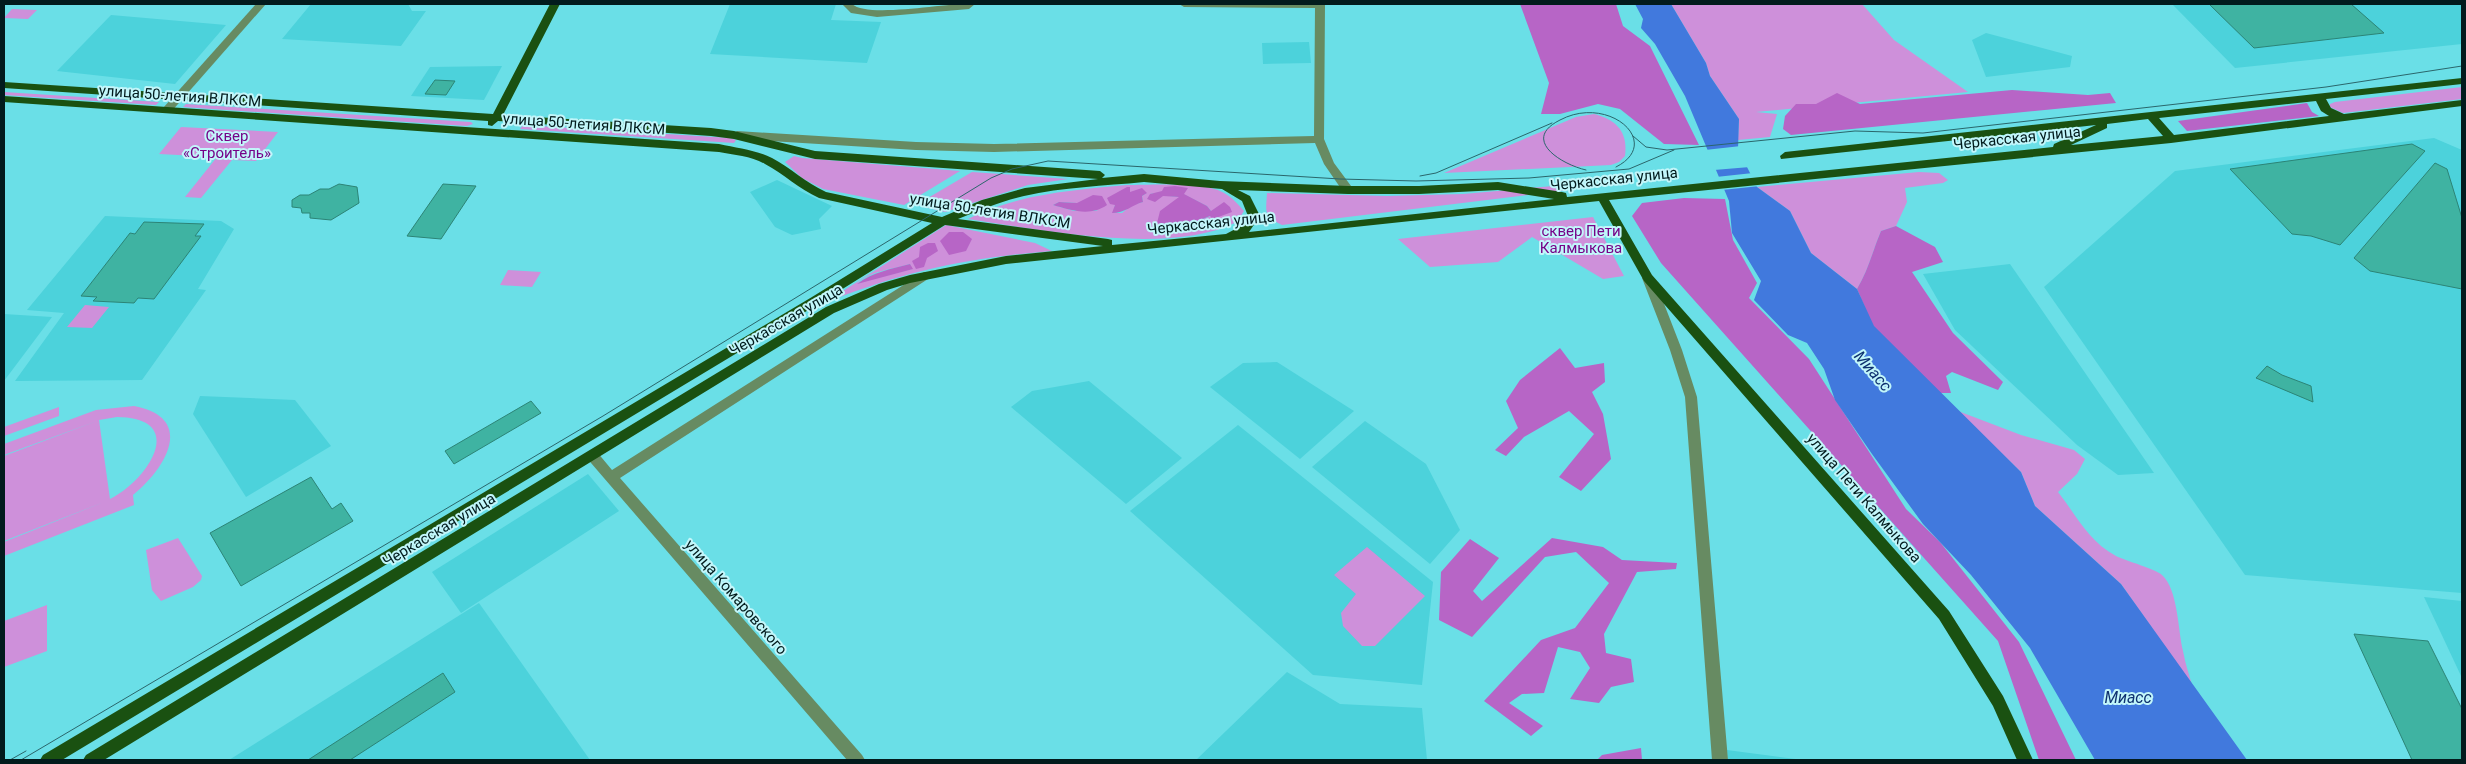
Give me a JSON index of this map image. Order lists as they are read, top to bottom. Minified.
{"streets":{"main road":["улица 50-летия ВЛКСМ","Черкасская улица","улица Пети Калмыкова"],"street":["улица Комаровского"]},"crossings":[["улица 50-летия ВЛКСМ","Черкасская улица"],["Черкасская улица","улица Пети Калмыкова"],["Черкасская улица","улица Комаровского"]],"water":["Миасс"],"parks":["Сквер «Cтроитель»","сквер Пети Калмыкова"]}
